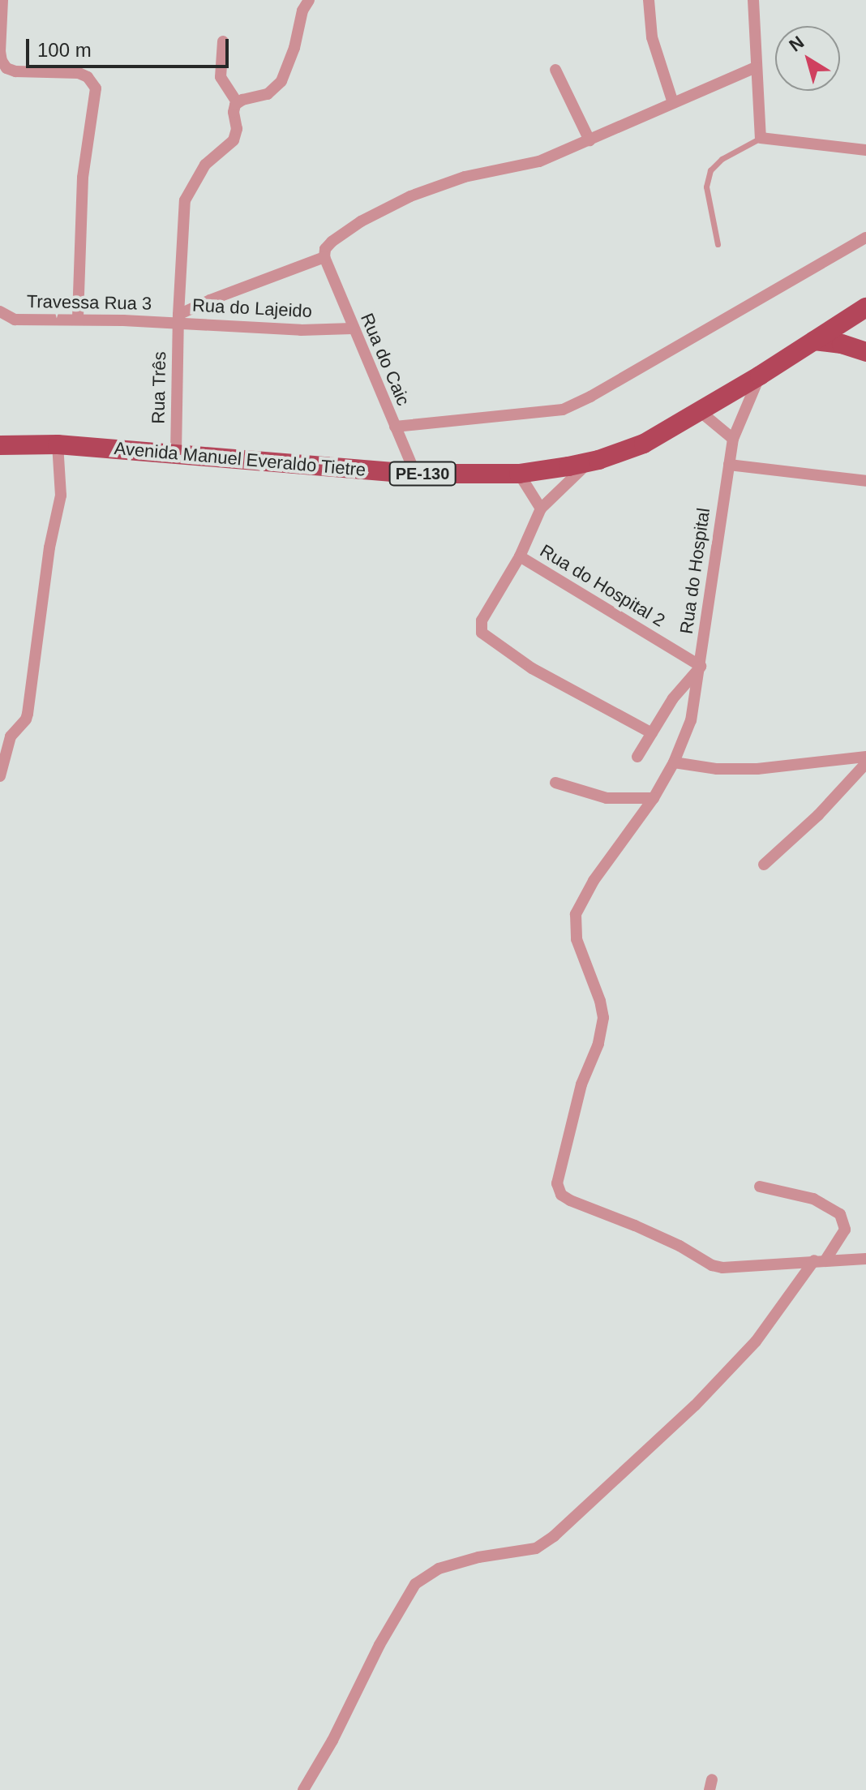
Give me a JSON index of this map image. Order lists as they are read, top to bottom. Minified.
{"streets":{"main road":["Avenida Manuel Everaldo Tietre","PE-130"],"street":["Travessa Rua 3","Rua do Lajeido","Rua do Caic","Rua Três","Rua do Hospital","Rua do Hospital 2"]},"crossings":[["Travessa Rua 3","Rua do Lajeido"],["Travessa Rua 3","Rua Três"],["Rua do Lajeido","Rua do Caic"],["Rua do Lajeido","Rua Três"],["Rua do Caic","Avenida Manuel Everaldo Tietre"],["Rua Três","Avenida Manuel Everaldo Tietre"],["Avenida Manuel Everaldo Tietre","Rua do Hospital"],["Rua do Hospital","Rua do Hospital 2"]],"scale_bar":"100 m","north":"top left"}
